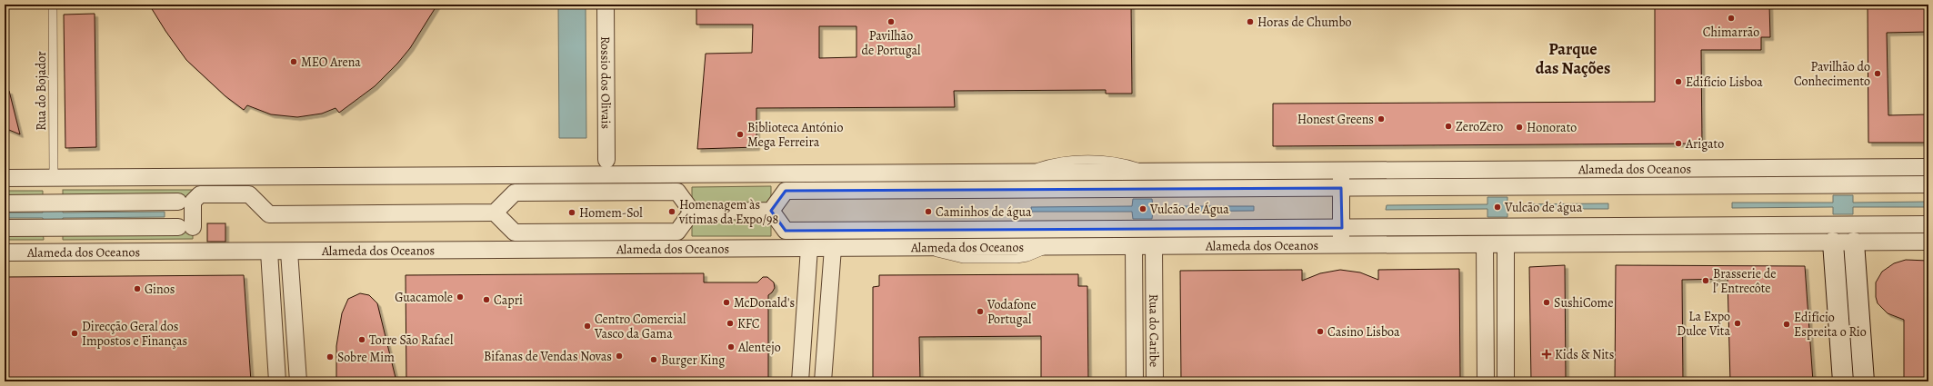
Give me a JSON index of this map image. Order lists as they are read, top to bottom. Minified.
{"streets":{"street":["Rossio dos Olivais","Alameda dos Oceanos","Rua do Caribe"],"lane":["Rua do Bojador"]},"crossings":[["Rua do Bojador","Alameda dos Oceanos"],["Alameda dos Oceanos","Rua do Caribe"]],"districts":["Parque das Nações"],"places":{"other":["Chimarrão","Pavilhão de Portugal","Horas de Chumbo","MEO Arena","Pavilhão do Conhecimento","Edifício Lisboa","Honest Greens","ZeroZero","Honorato","Biblioteca António Mega Ferreira","Arigato","Vulcão de água","Vulcão de Água","Homenagem às vítimas da Expo/98","Caminhos de água","Homem-Sol","Brasserie de l’ Entrecôte","Ginos","Guacamole","Capri","McDonald's","SushiCome","Vodafone Portugal","KFC","La Expo Dulce Vita","Edifício Espreita o Rio","Centro Comercial Vasco da Gama","Casino Lisboa","Direcção Geral dos Impostos e Finanças","Torre São Rafael","Alentejo","Bifanas de Vendas Novas","Sobre Mim","Burger King"],"health":["Kids & Nits"]}}
